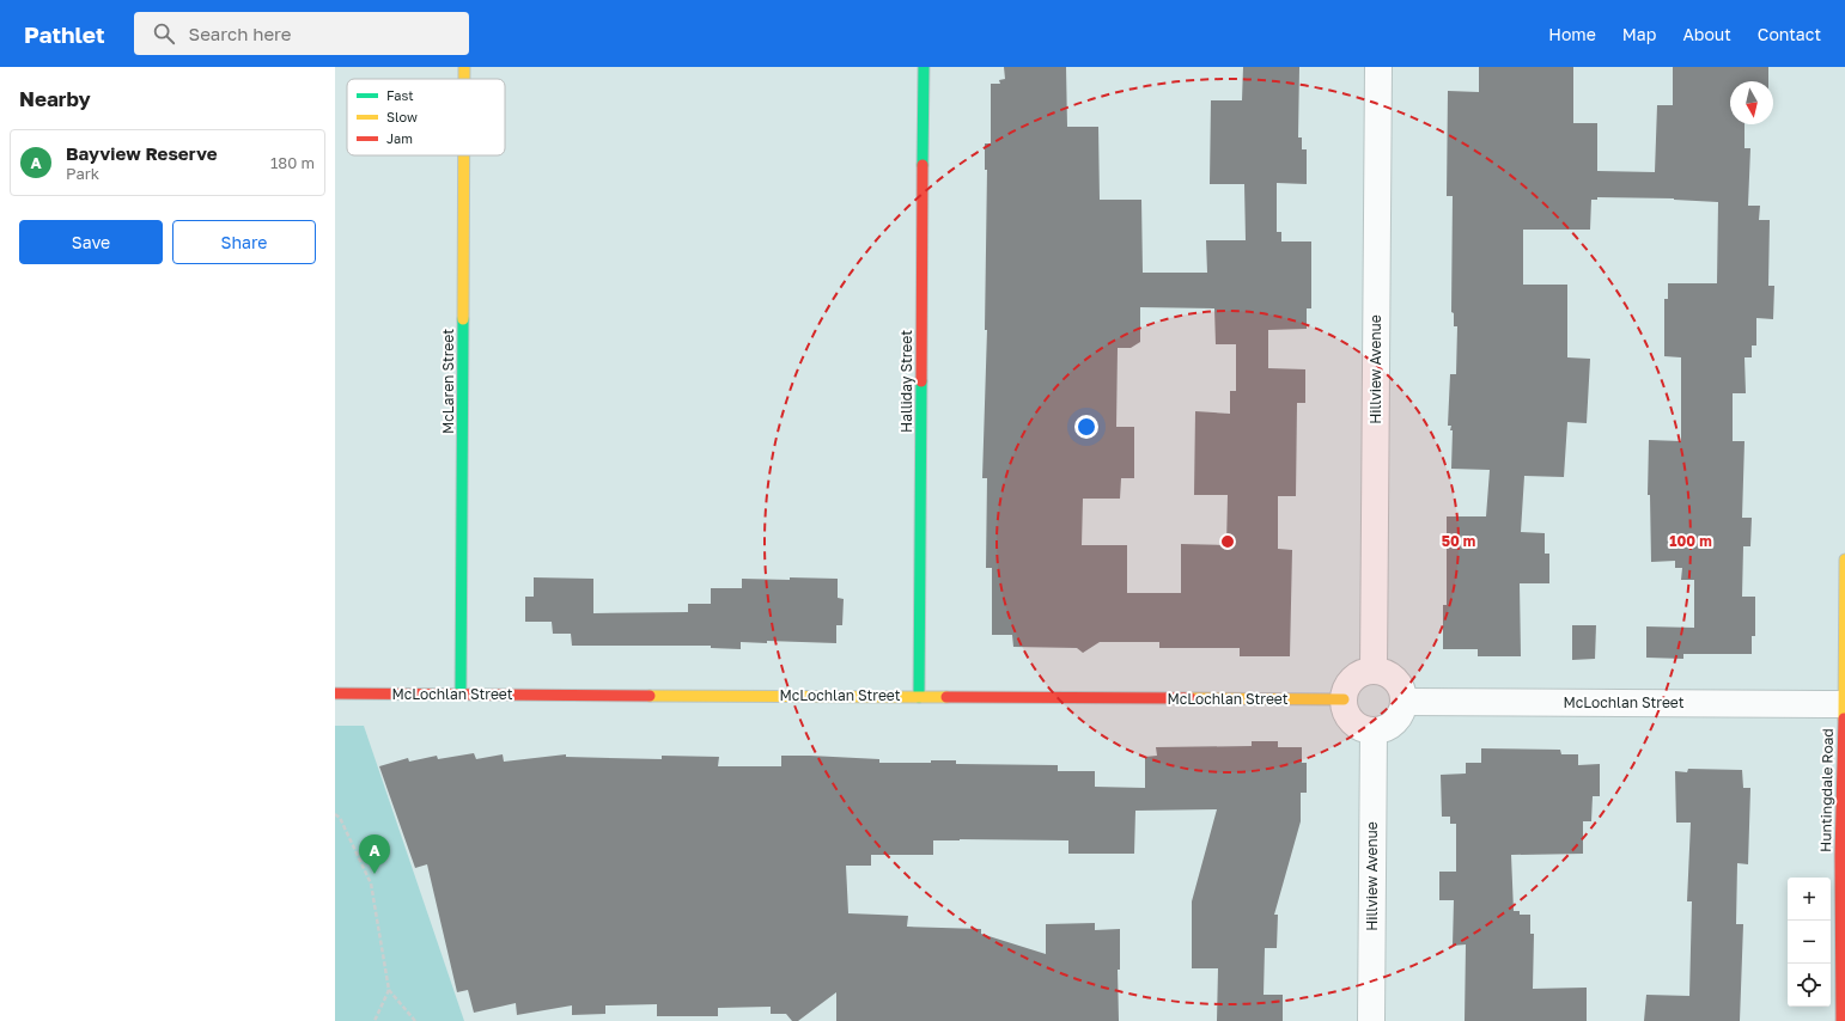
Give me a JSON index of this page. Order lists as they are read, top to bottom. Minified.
{"streets":{"street":["Hillview Avenue","McLaren Street","Halliday Street","McLochlan Street","Huntingdale Road"]},"crossings":[["Hillview Avenue","McLochlan Street"],["McLaren Street","McLochlan Street"],["Halliday Street","McLochlan Street"],["McLochlan Street","Huntingdale Road"]],"legend":["Fast","Slow","Jam"],"north":"bottom","page":{"header":"Pathlet","search":"Search here","nav":["Home","Map","About","Contact"],"heading":"Nearby","list":[{"mark":"A","name":"Bayview Reserve","note":"Park","value":"180 m"}],"buttons":["Save","Share"],"pins":"A","map_buttons":["+","−"]},"rings":["50 m","100 m"]}
